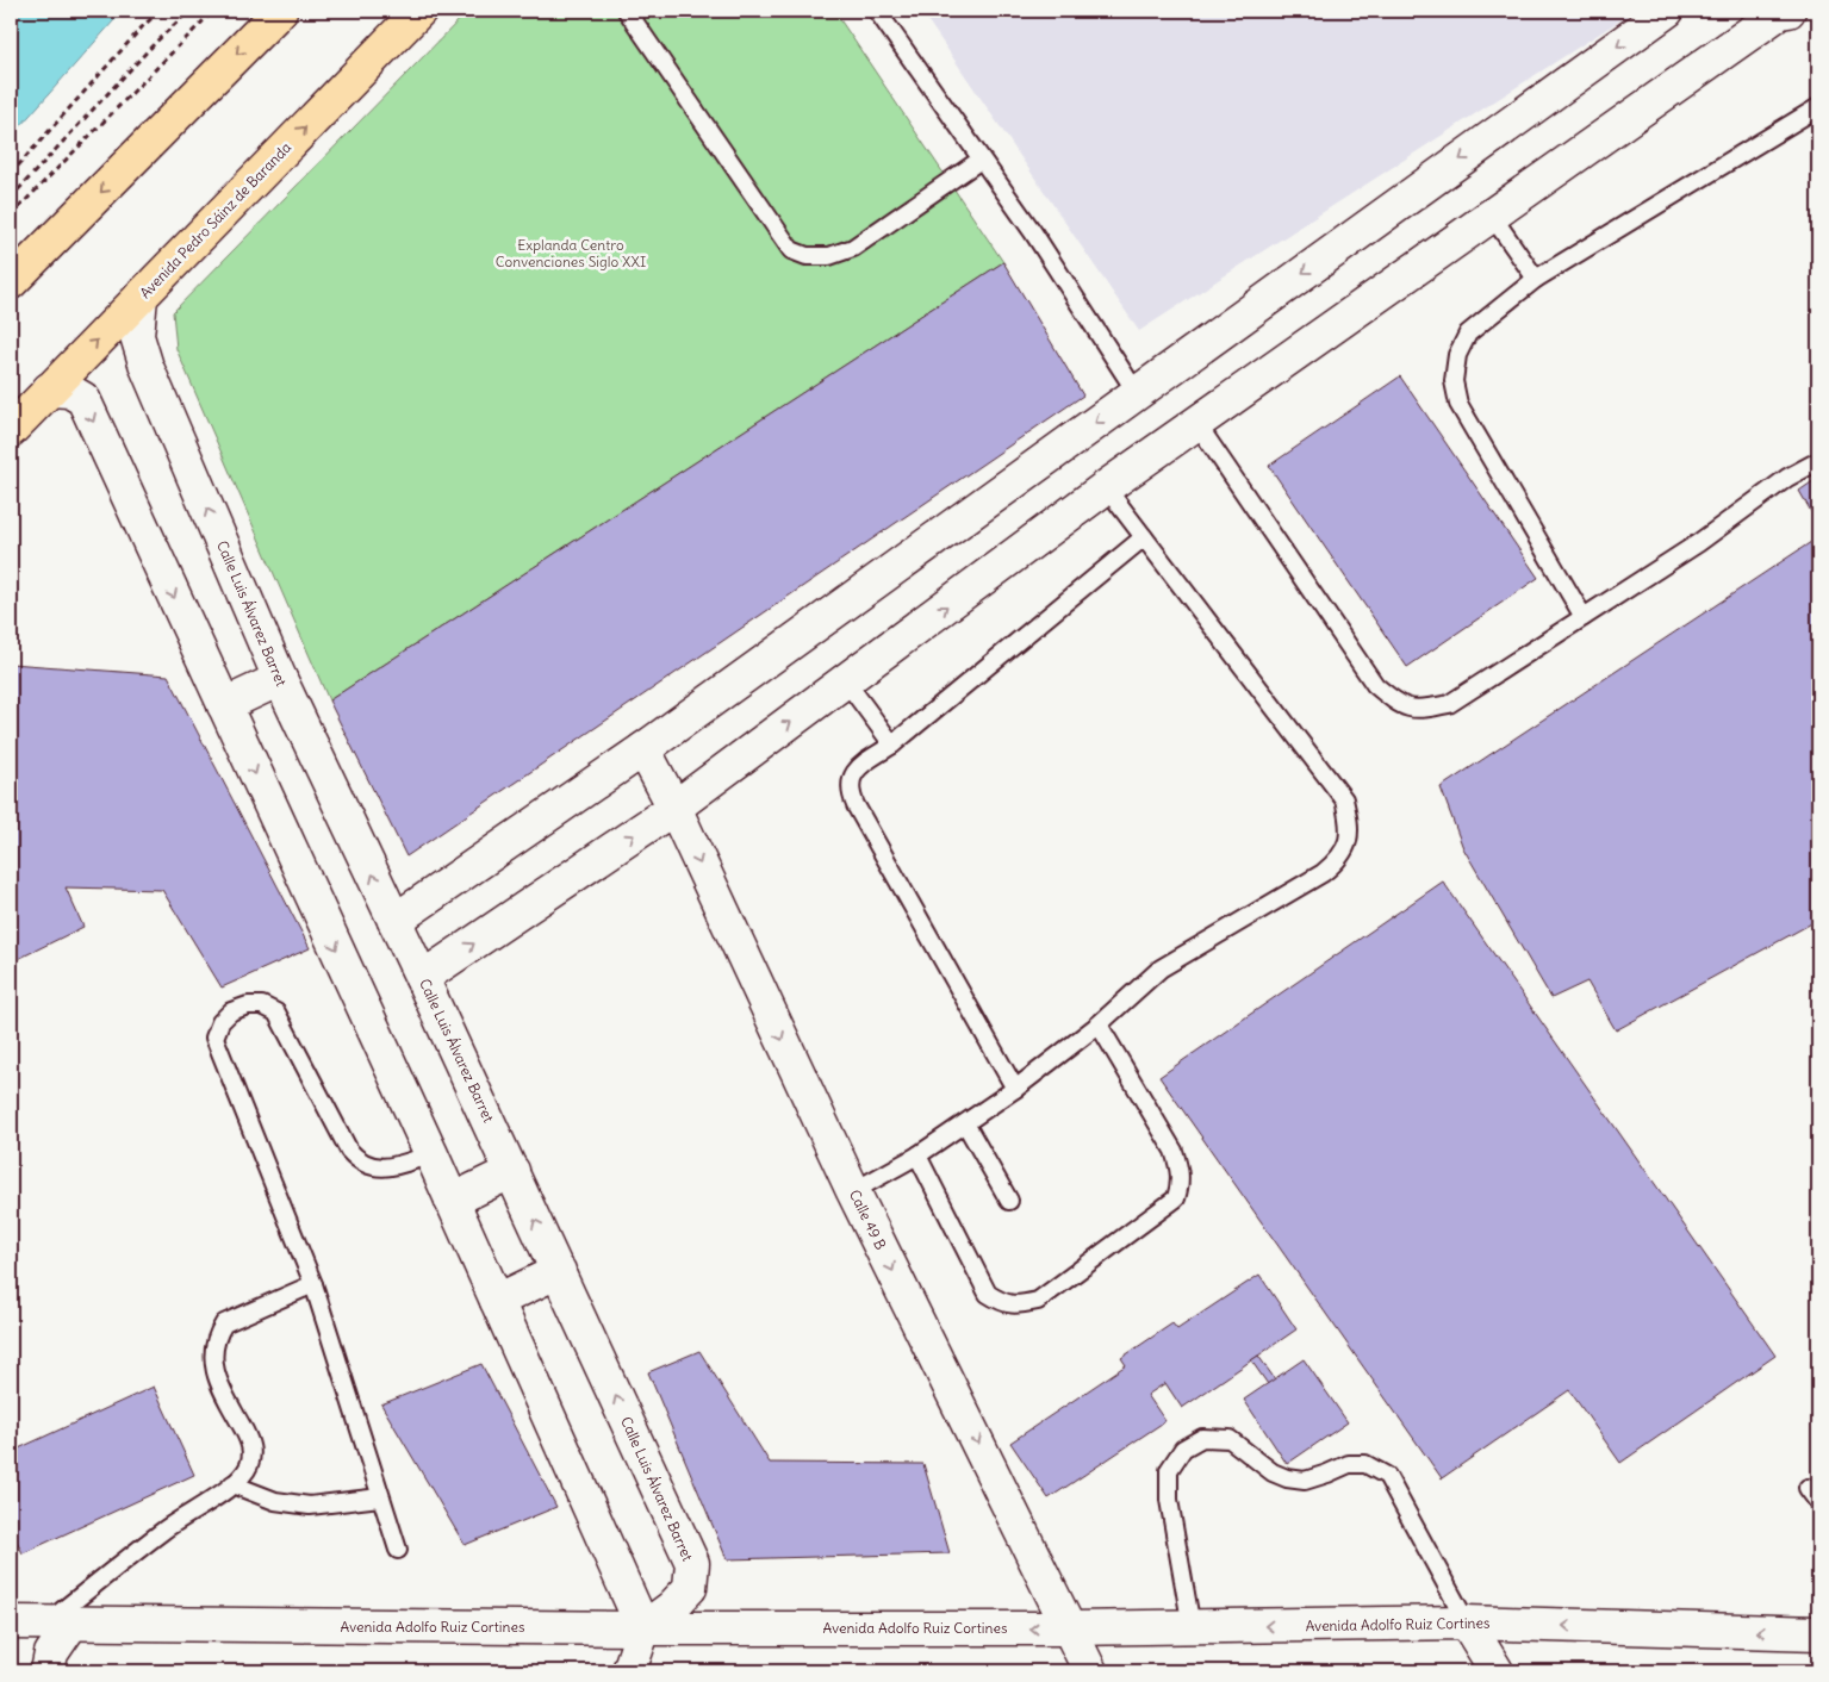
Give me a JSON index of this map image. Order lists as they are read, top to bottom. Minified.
{"streets":{"main road":["Avenida Pedro Sáinz de Baranda","Calle Luis Álvarez Barret","Calle 49 B","Avenida Adolfo Ruiz Cortines"]},"crossings":[["Avenida Pedro Sáinz de Baranda","Calle Luis Álvarez Barret"],["Calle Luis Álvarez Barret","Avenida Adolfo Ruiz Cortines"],["Calle 49 B","Avenida Adolfo Ruiz Cortines"]],"one_way":["Calle 49 B","Avenida Adolfo Ruiz Cortines"],"parks":["Explanda Centro Convenciones Siglo XXI"]}
